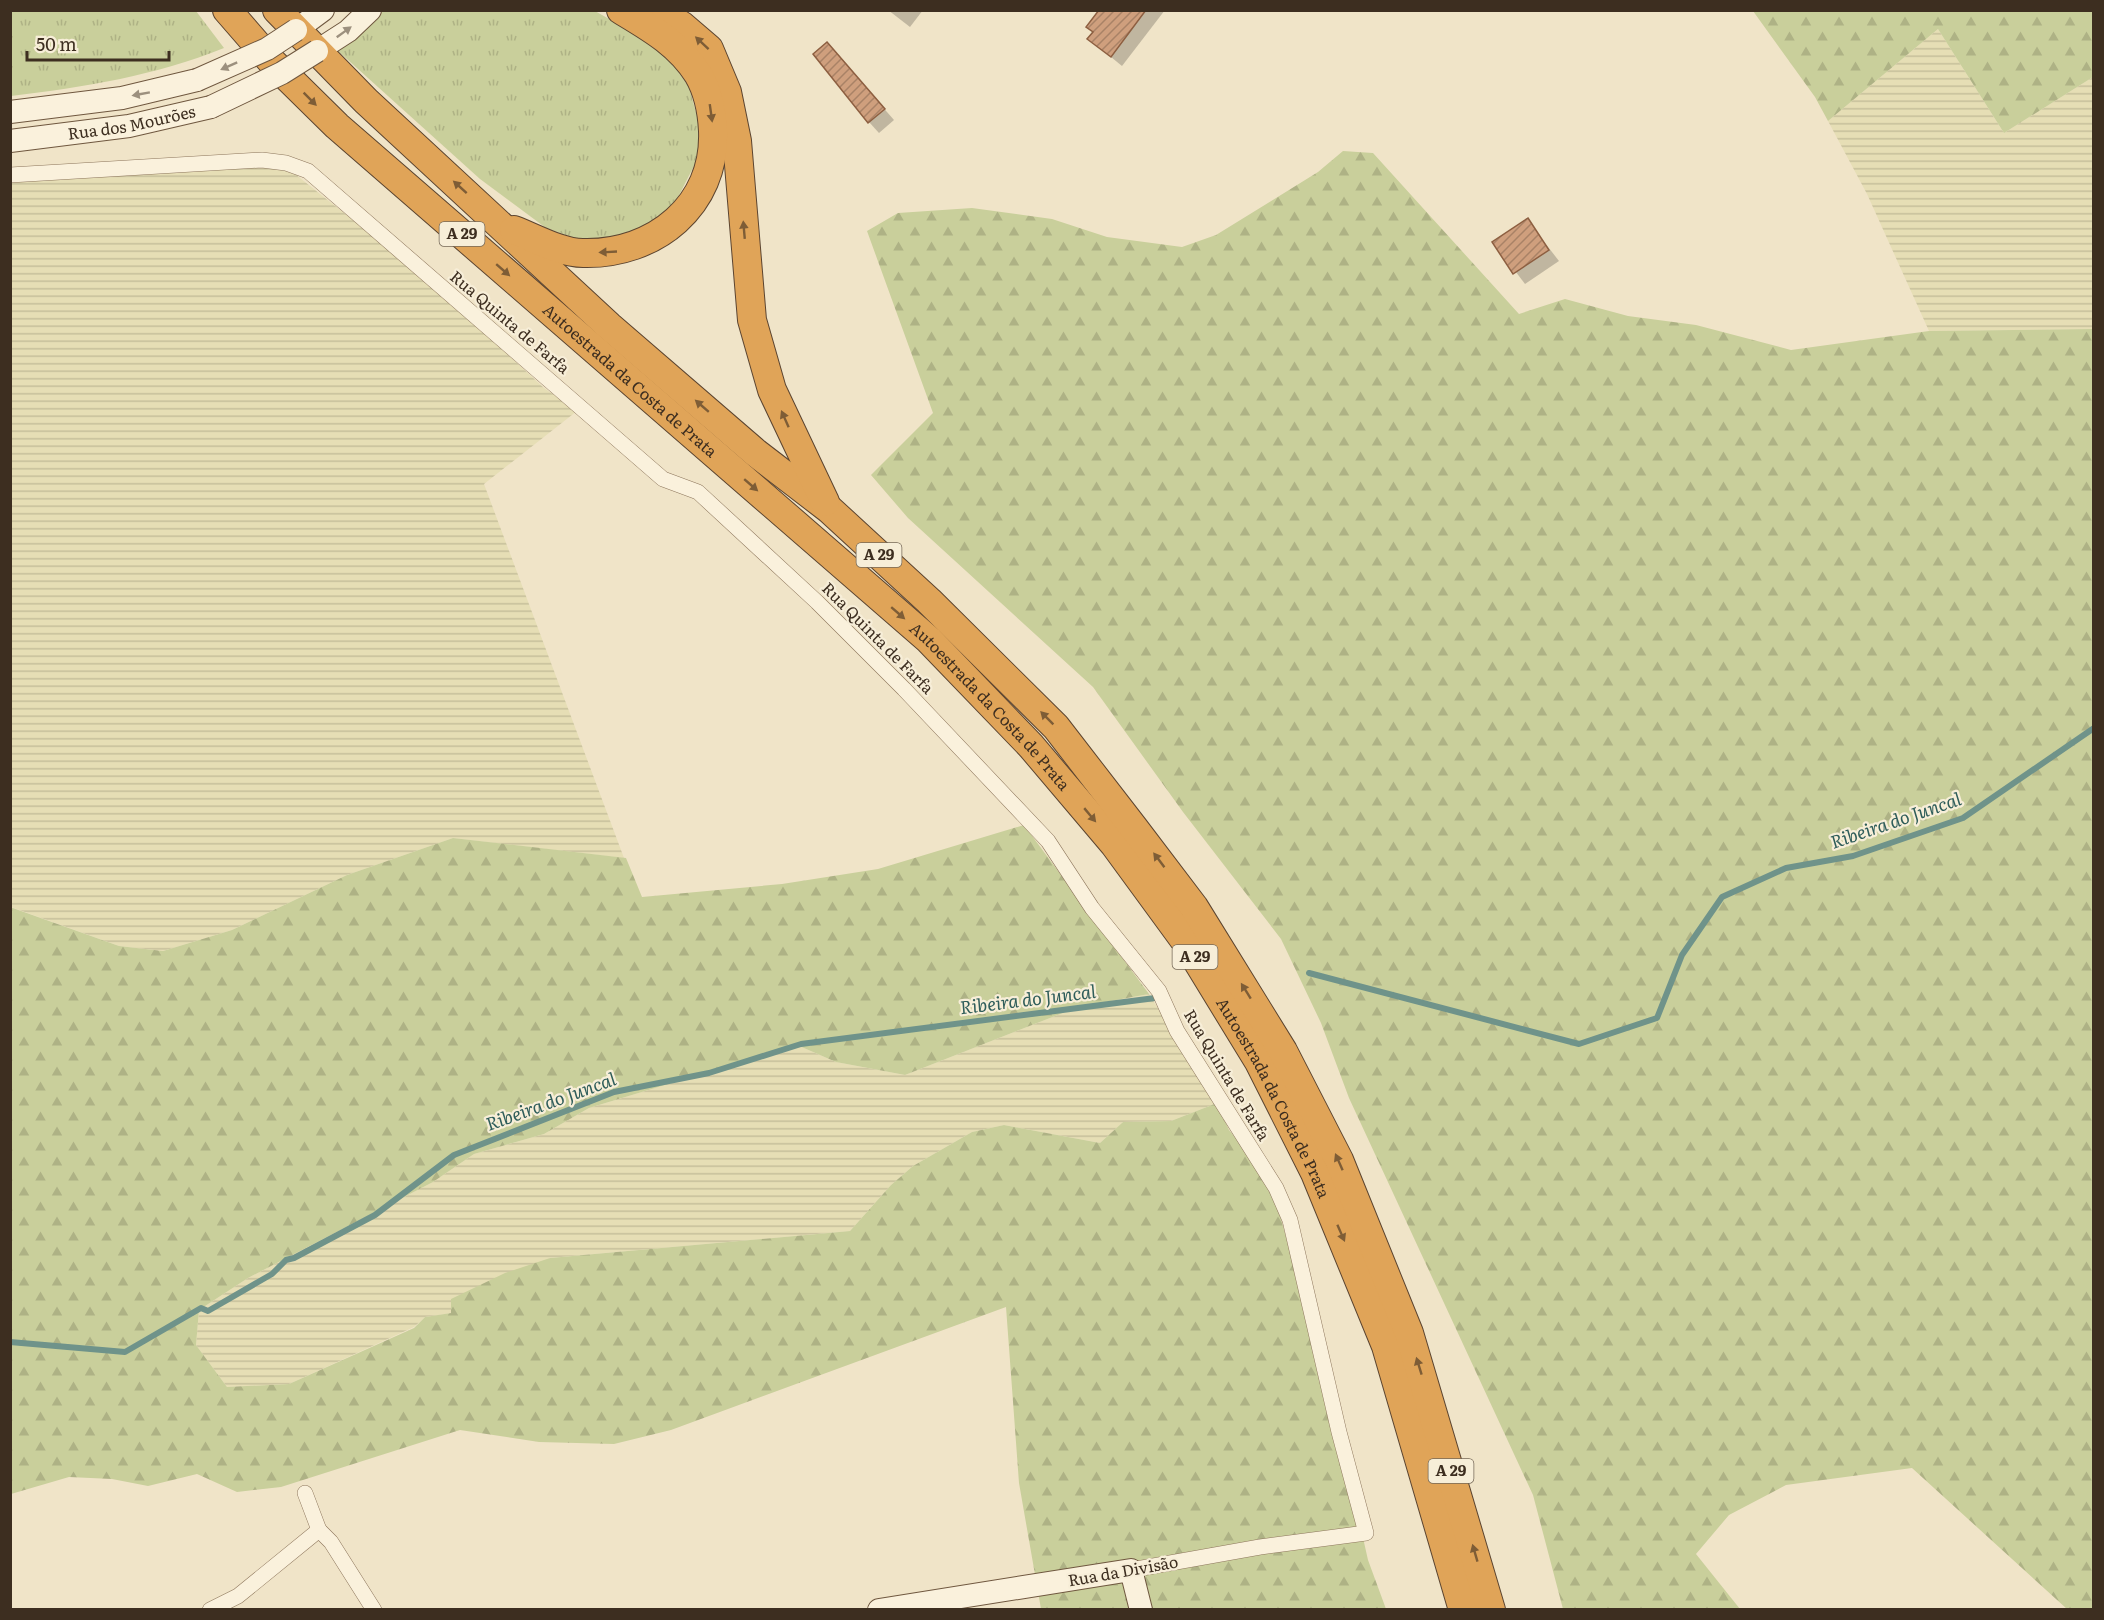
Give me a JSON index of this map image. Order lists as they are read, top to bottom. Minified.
{"streets":{"highway":["A 29","Autoestrada da Costa de Prata"],"street":["Rua dos Mourões","Rua Quinta de Farfa","Rua da Divisão"]},"crossings":[["Rua Quinta de Farfa","Rua da Divisão"]],"water":["Ribeira do Juncal"],"scale_bar":"50 m"}
